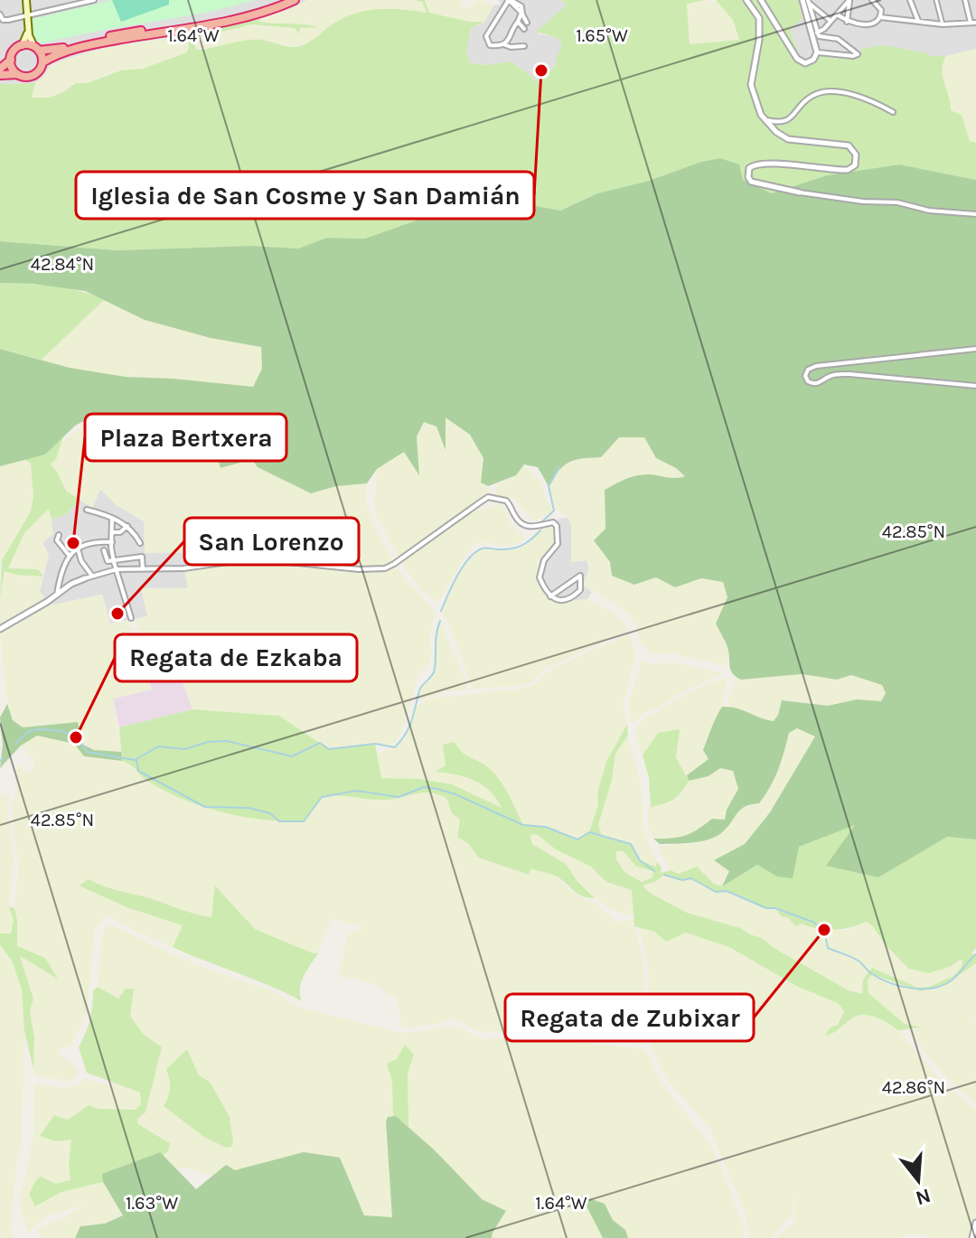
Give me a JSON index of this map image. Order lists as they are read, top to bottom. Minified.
{"places":["Iglesia de San Cosme y San Damián","Plaza Bertxera","San Lorenzo","Regata de Ezkaba","Regata de Zubixar"],"north":"bottom","coordinates":["1.64°W","1.65°W","42.84°N","42.85°N","42.86°N","1.63°W"]}
